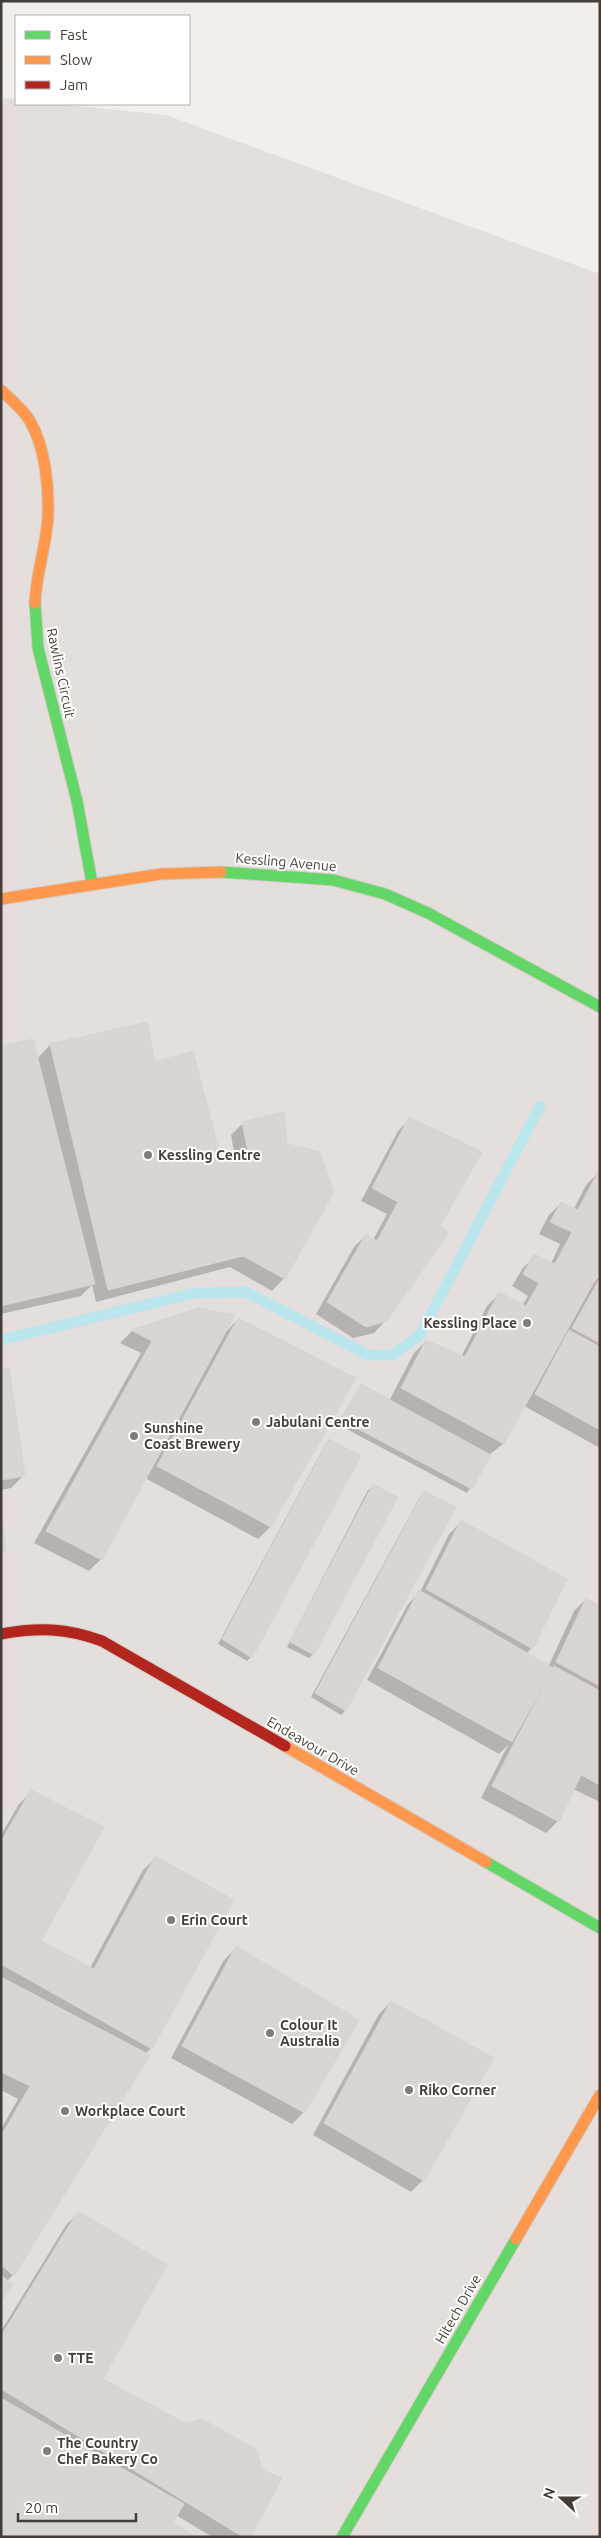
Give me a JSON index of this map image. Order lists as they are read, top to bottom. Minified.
{"streets":{"street":["Rawlins Circuit","Kessling Avenue","Endeavour Drive","Hitech Drive"]},"crossings":[["Rawlins Circuit","Kessling Avenue"]],"places":["Kessling Centre","Kessling Place","Jabulani Centre","Sunshine Coast Brewery","Erin Court","Colour It Australia","Riko Corner","Workplace Court","TTE","The Country Chef Bakery Co"],"legend":["Fast","Slow","Jam"],"scale_bar":"20 m","north":"left"}
